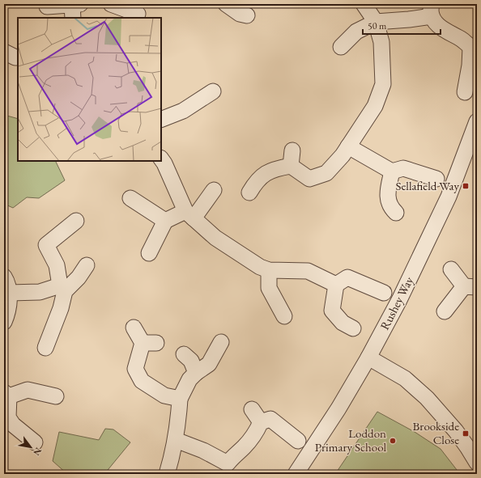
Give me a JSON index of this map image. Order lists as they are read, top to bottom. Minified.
{"streets":{"street":["Rushey Way"]},"places":{"transit":["Sellafield Way","Brookside Close"],"other":["Loddon Primary School"]},"scale_bar":"50 m","north":"bottom right"}
